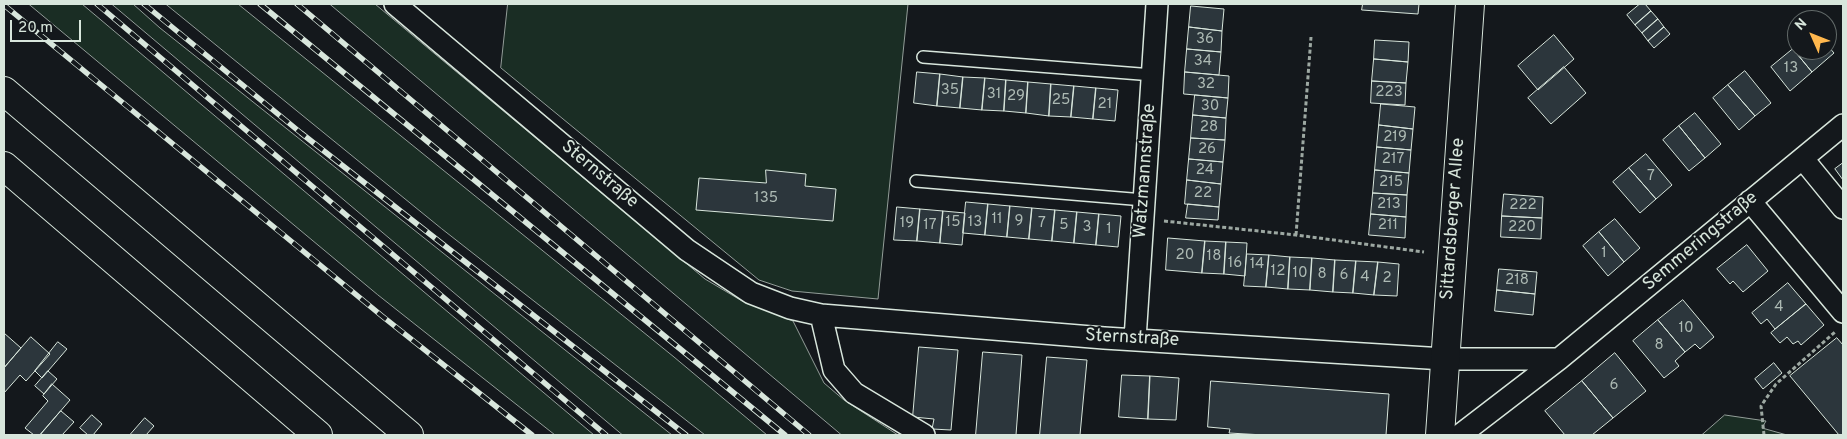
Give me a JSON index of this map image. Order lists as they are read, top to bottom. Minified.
{"streets":{"main road":["Sittardsberger Allee"],"street":["Watzmannstraße","Sternstraße","Semmeringstraße"]},"crossings":[["Watzmannstraße","Sternstraße"],["Sternstraße","Sittardsberger Allee"]],"house_numbers":["36","34","13","32","35","223","31","29","25","21","30","28","219","26","217","24","7","215","22","135","213","222","11","9","15","13","19","7","17","5","211","3","220","1","1","20","18","16","14","12","10","8","6","4","2","218","4","10","8","6"],"scale_bar":"20 m","north":"top left"}
